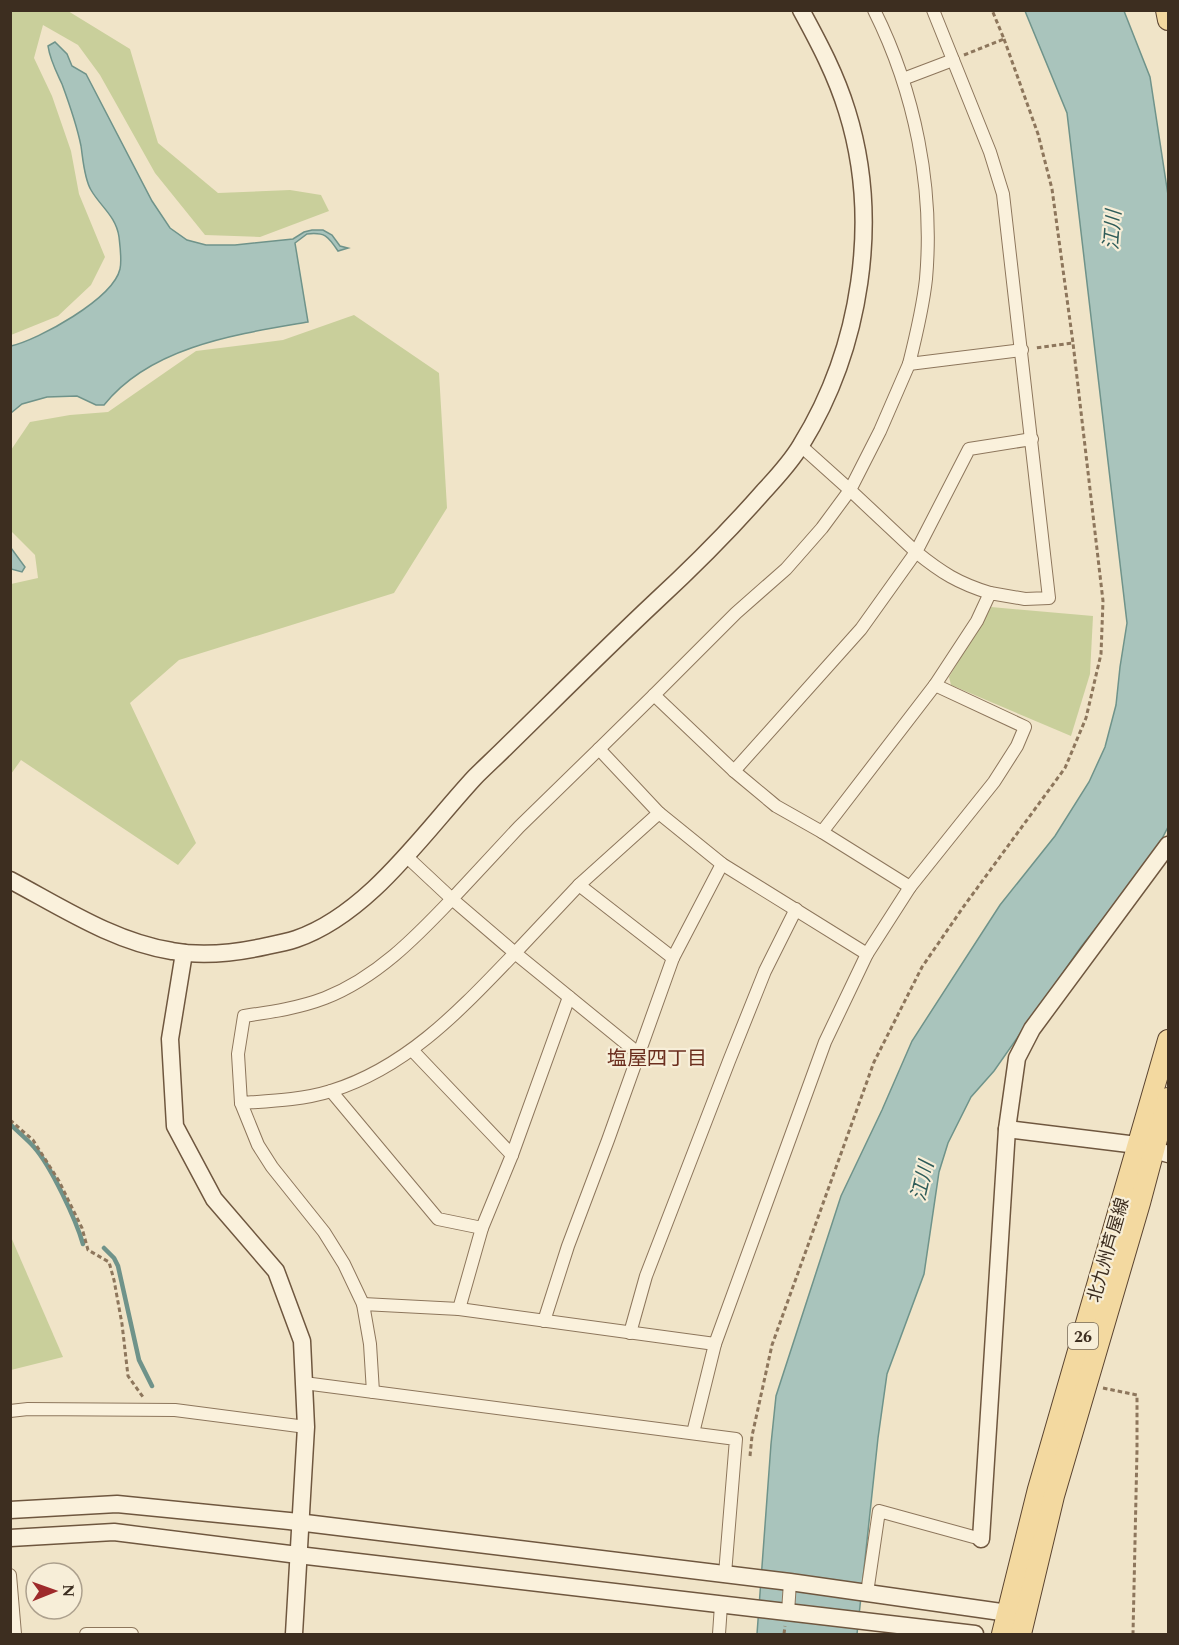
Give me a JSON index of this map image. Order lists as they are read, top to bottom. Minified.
{"streets":{"main road":["北九州芦屋線","26"]},"districts":["塩屋四丁目"],"water":["江川"],"north":"right"}
